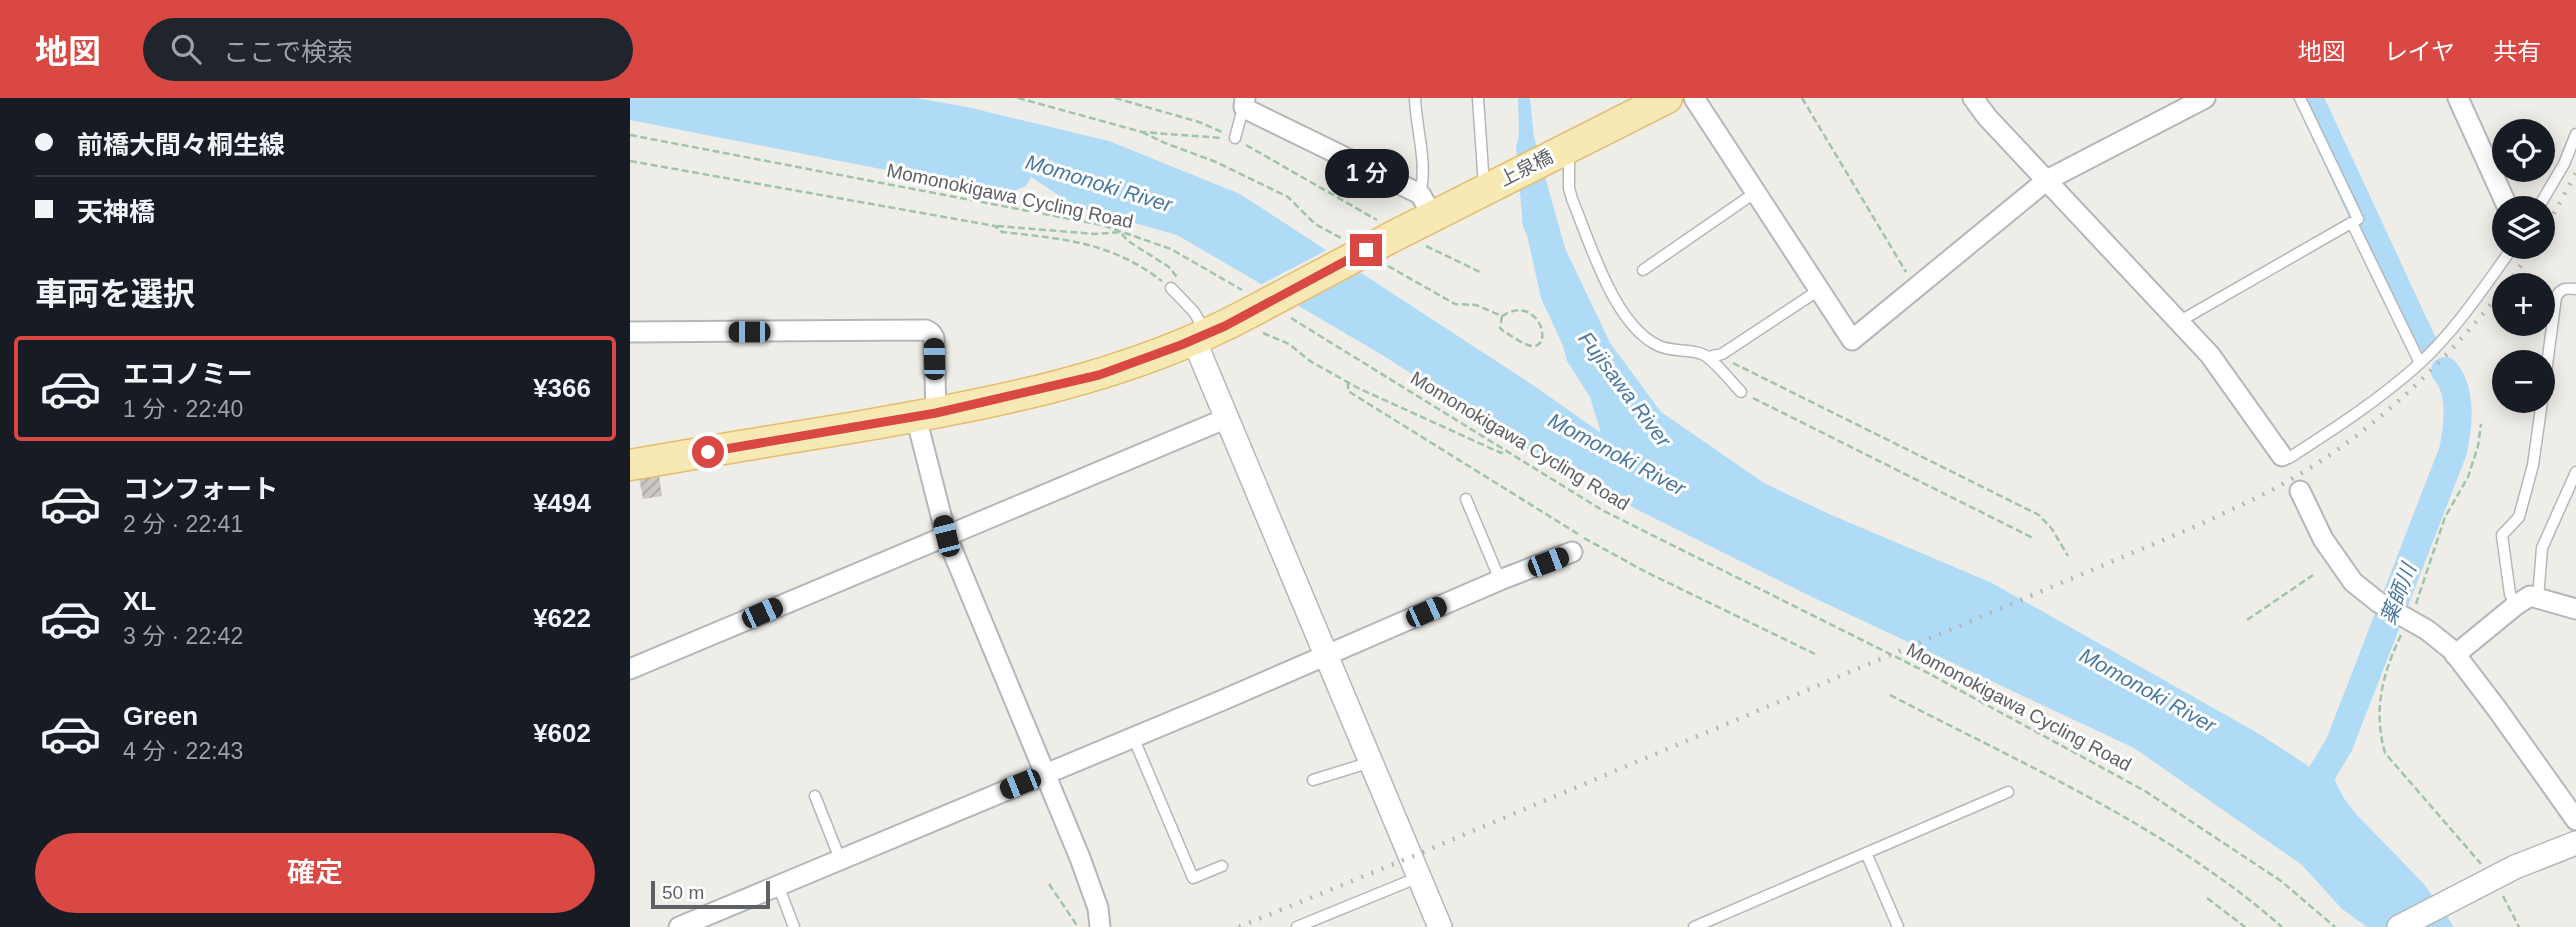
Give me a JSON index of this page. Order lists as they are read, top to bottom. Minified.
{"streets":{"main road":["上泉橋"],"path":["Momonokigawa Cycling Road"]},"crossings":[["上泉橋","Momonokigawa Cycling Road"]],"water":["Momonoki River","Fujisawa River","薬師川"],"scale_bar":"50 m","page":{"header":"地図","search":"ここで検索","nav":["地図","レイヤ","共有"],"banner":["前橋大間々桐生線","天神橋"],"map_buttons":["+","−"],"bubble":"1 分","heading":"車両を選択","list":[{"name":"エコノミー","note":"1 分 · 22:40","value":"¥366"},{"name":"コンフォート","note":"2 分 · 22:41","value":"¥494"},{"name":"XL","note":"3 分 · 22:42","value":"¥622"},{"name":"Green","note":"4 分 · 22:43","value":"¥602"}],"buttons":"確定","scale":"50 m"}}
